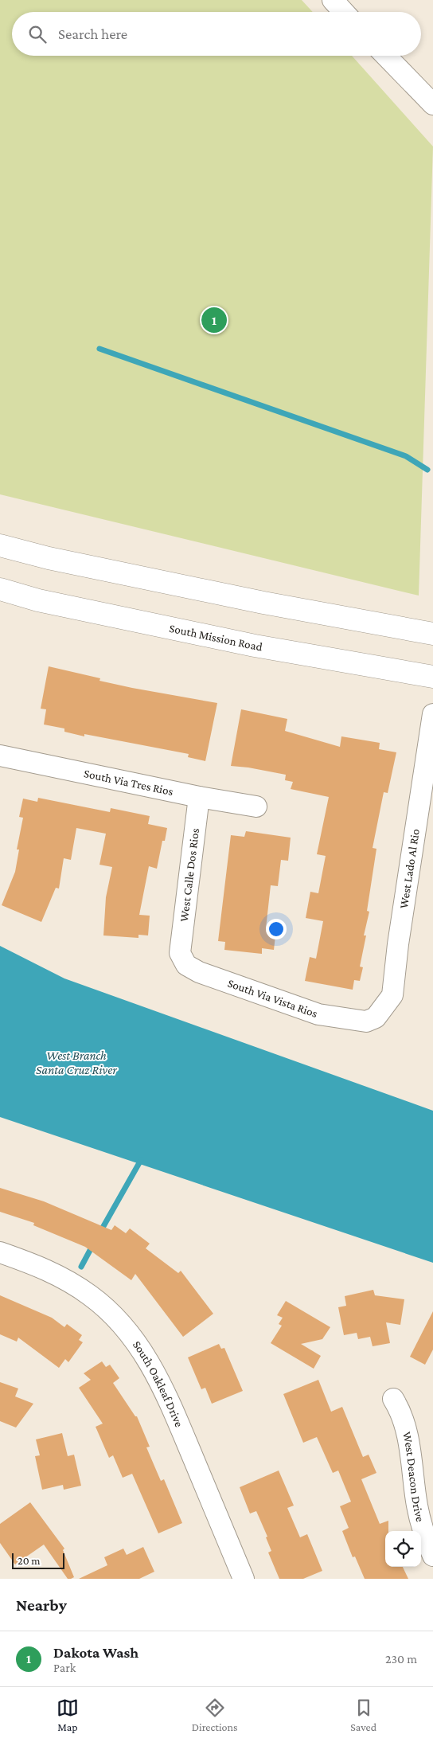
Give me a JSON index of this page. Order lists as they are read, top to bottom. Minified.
{"streets":{"main road":["South Mission Road"],"street":["South Via Tres Rios","West Lado Al Rio","West Calle Dos Rios","South Via Vista Rios","South Oakleaf Drive","West Deacon Drive"]},"crossings":[["South Via Tres Rios","West Calle Dos Rios"],["West Lado Al Rio","South Via Vista Rios"],["West Calle Dos Rios","South Via Vista Rios"]],"water":["West Branch Santa Cruz River"],"scale_bar":"20 m","page":{"search":"Search here","pins":"1","scale":"20 m","heading":"Nearby","list":[{"mark":"1","name":"Dakota Wash","note":"Park","value":"230 m"}],"nav":["Map","Directions","Saved"]}}
